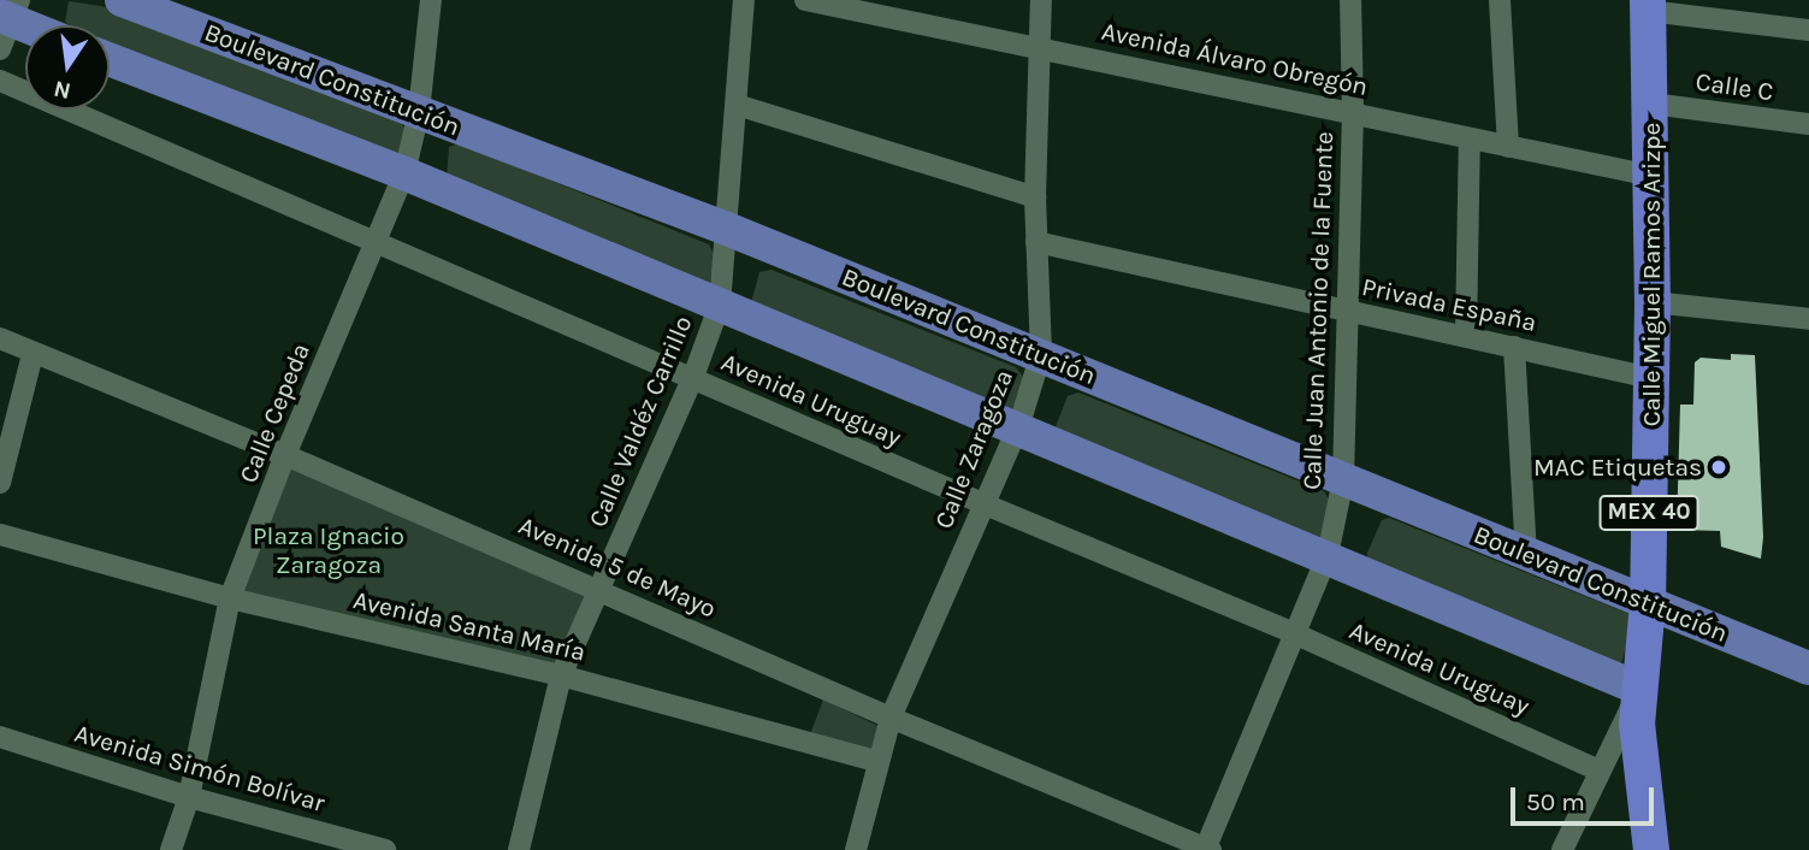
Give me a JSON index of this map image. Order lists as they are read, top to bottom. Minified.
{"streets":{"highway":["Calle Miguel Ramos Arizpe","MEX 40"],"main road":["Boulevard Constitución"],"street":["Avenida Álvaro Obregón","Calle C","Privada España","Calle Juan Antonio de la Fuente","Avenida Uruguay","Calle Cepeda","Calle Valdéz Carrillo","Calle Zaragoza","Avenida 5 de Mayo","Avenida Santa María","Avenida Simón Bolívar"]},"crossings":[["Avenida Álvaro Obregón","Calle Miguel Ramos Arizpe"],["Avenida Álvaro Obregón","Calle Juan Antonio de la Fuente"],["Avenida Álvaro Obregón","Calle Zaragoza"],["Boulevard Constitución","Calle Miguel Ramos Arizpe"],["Boulevard Constitución","Calle Juan Antonio de la Fuente"],["Boulevard Constitución","Calle Cepeda"],["Boulevard Constitución","Calle Valdéz Carrillo"],["Boulevard Constitución","Calle Zaragoza"],["Calle C","Calle Miguel Ramos Arizpe"],["Calle Miguel Ramos Arizpe","Privada España"],["Privada España","Calle Juan Antonio de la Fuente"],["Privada España","Calle Zaragoza"],["Calle Juan Antonio de la Fuente","Avenida Uruguay"],["Calle Juan Antonio de la Fuente","Avenida 5 de Mayo"],["Avenida Uruguay","Calle Cepeda"],["Avenida Uruguay","Calle Valdéz Carrillo"],["Avenida Uruguay","Calle Zaragoza"],["Calle Cepeda","Avenida 5 de Mayo"],["Calle Cepeda","Avenida Santa María"],["Calle Cepeda","Avenida Simón Bolívar"],["Calle Valdéz Carrillo","Avenida 5 de Mayo"],["Calle Valdéz Carrillo","Avenida Santa María"],["Calle Zaragoza","Avenida 5 de Mayo"],["Calle Zaragoza","Avenida Santa María"]],"parks":["Plaza Ignacio Zaragoza"],"places":["MAC Etiquetas"],"scale_bar":"50 m","north":"bottom"}
